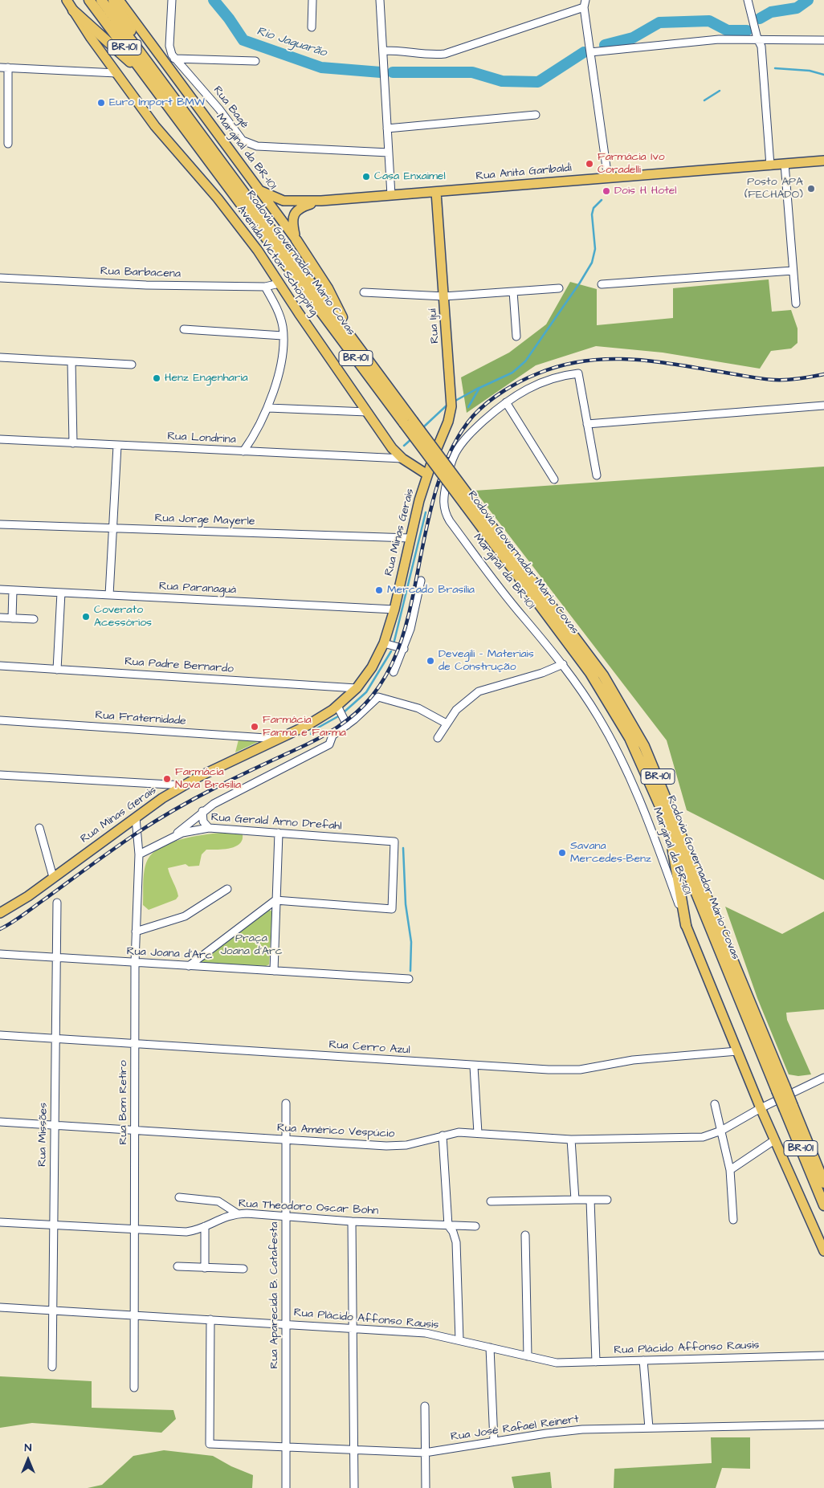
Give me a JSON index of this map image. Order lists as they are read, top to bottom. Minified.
{"streets":{"highway":["BR-101","Rodovia Governador Mário Covas"],"main road":["Marginal da BR-101","Rua Anita Garibaldi","Avenida Victor Schöpping","Rua Ijuí","Rua Minas Gerais"],"street":["Rua Bagé","Rua Barbacena","Rua Londrina","Rua Jorge Mayerle","Rua Paranaguá","Rua Padre Bernardo","Rua Fraternidade","Rua Gerald Arno Drefahl","Rua Joana d'Arc","Rua Cerro Azul","Rua Bom Retiro","Rua Américo Vespúcio","Rua Missões","Rua Theodoro Oscar Bohn","Rua Aparecida B. Catafesta","Rua Plácido Affonso Rausis","Rua José Rafael Reinert"]},"crossings":[["Marginal da BR-101","Rua Anita Garibaldi"],["Marginal da BR-101","Rua Cerro Azul"],["Marginal da BR-101","Rua Américo Vespúcio"],["Rua Anita Garibaldi","Rua Ijuí"],["Avenida Victor Schöpping","Rua Barbacena"],["Avenida Victor Schöpping","Rua Londrina"],["Avenida Victor Schöpping","Rua Minas Gerais"],["Rua Ijuí","Rua Minas Gerais"],["Rua Jorge Mayerle","Rua Minas Gerais"],["Rua Minas Gerais","Rua Paranaguá"],["Rua Minas Gerais","Rua Padre Bernardo"],["Rua Minas Gerais","Rua Fraternidade"],["Rua Minas Gerais","Rua Bom Retiro"],["Rua Gerald Arno Drefahl","Rua Bom Retiro"],["Rua Joana d'Arc","Rua Bom Retiro"],["Rua Joana d'Arc","Rua Missões"],["Rua Cerro Azul","Rua Bom Retiro"],["Rua Cerro Azul","Rua Missões"],["Rua Bom Retiro","Rua Américo Vespúcio"],["Rua Bom Retiro","Rua Theodoro Oscar Bohn"],["Rua Bom Retiro","Rua Plácido Affonso Rausis"],["Rua Américo Vespúcio","Rua Missões"],["Rua Américo Vespúcio","Rua Aparecida B. Catafesta"],["Rua Missões","Rua Theodoro Oscar Bohn"],["Rua Missões","Rua Plácido Affonso Rausis"],["Rua Theodoro Oscar Bohn","Rua Aparecida B. Catafesta"],["Rua Aparecida B. Catafesta","Rua Plácido Affonso Rausis"],["Rua Aparecida B. Catafesta","Rua José Rafael Reinert"],["Rua Plácido Affonso Rausis","Rua José Rafael Reinert"]],"water":["Rio Jaguarão"],"parks":["Praça Joana d'Arc"],"places":["Euro Import BMW","Farmácia Ivo Coradelli","Casa Enxaimel","Posto APA (FECHADO)","Dois H Hotel","Henz Engenharia","Mercado Brasília","Coverato Acessórios","Devegili - Materiais de Construção","Farmácia Farma e Farma","Farmácia Nova Brasília","Savana Mercedes-Benz"],"north":"top"}
